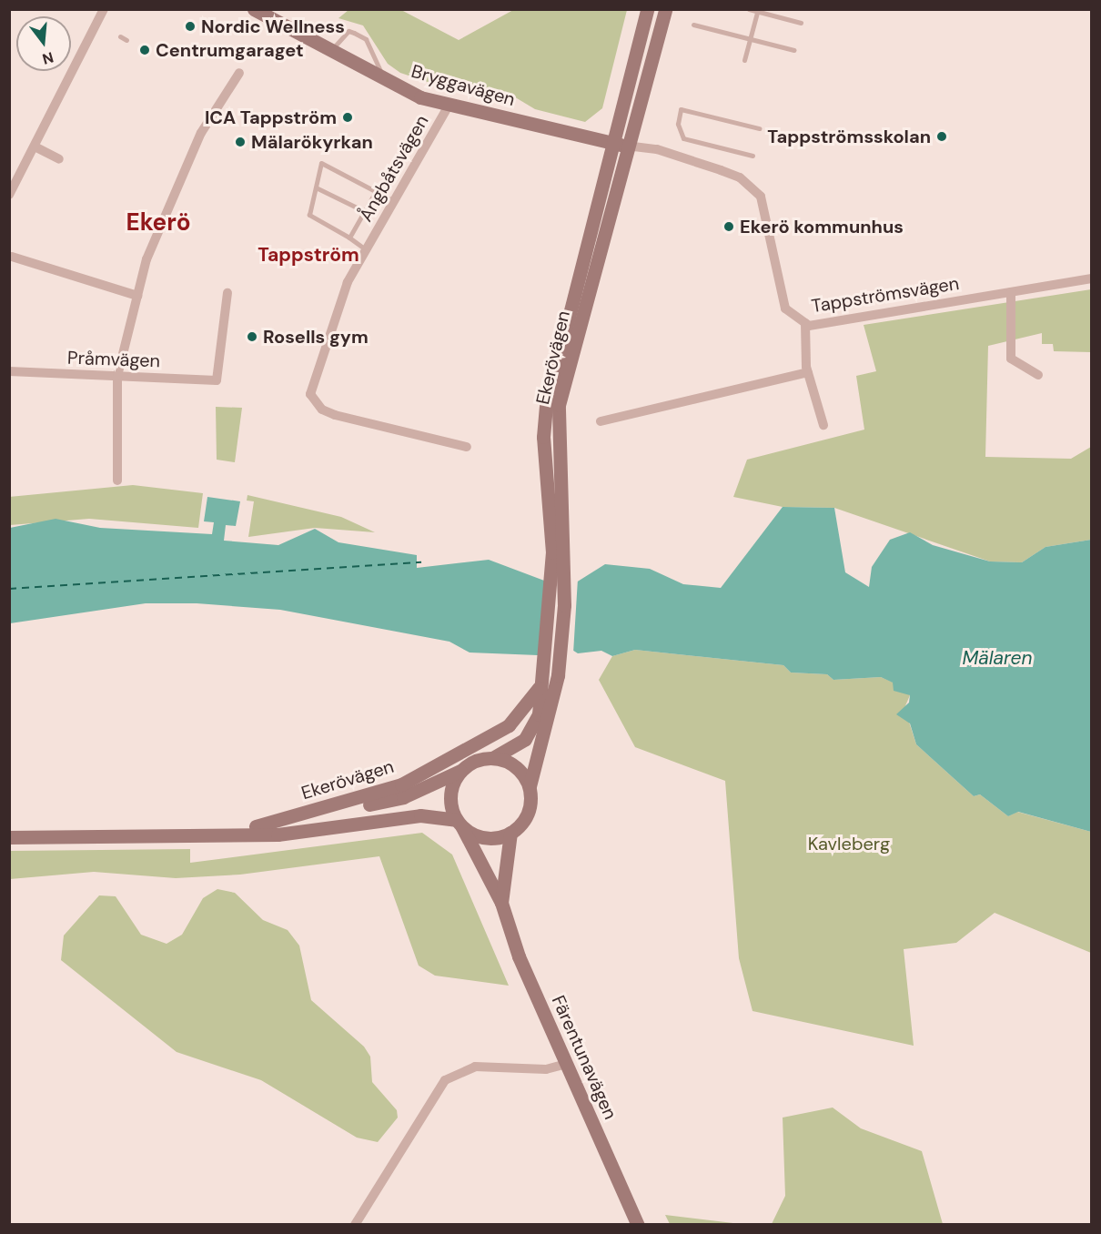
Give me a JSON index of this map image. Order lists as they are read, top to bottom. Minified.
{"streets":{"main road":["Bryggavägen","Ekerövägen","Färentunavägen"],"street":["Ångbåtsvägen","Tappströmsvägen","Pråmvägen"]},"crossings":[["Bryggavägen","Ångbåtsvägen"],["Bryggavägen","Tappströmsvägen"],["Bryggavägen","Ekerövägen"],["Tappströmsvägen","Ekerövägen"],["Ekerövägen","Färentunavägen"]],"districts":["Ekerö","Tappström"],"water":["Mälaren"],"parks":["Kavleberg"],"places":["Nordic Wellness","Centrumgaraget","ICA Tappström","Tappströmsskolan","Mälarökyrkan","Ekerö kommunhus","Rosells gym"],"north":"bottom"}
